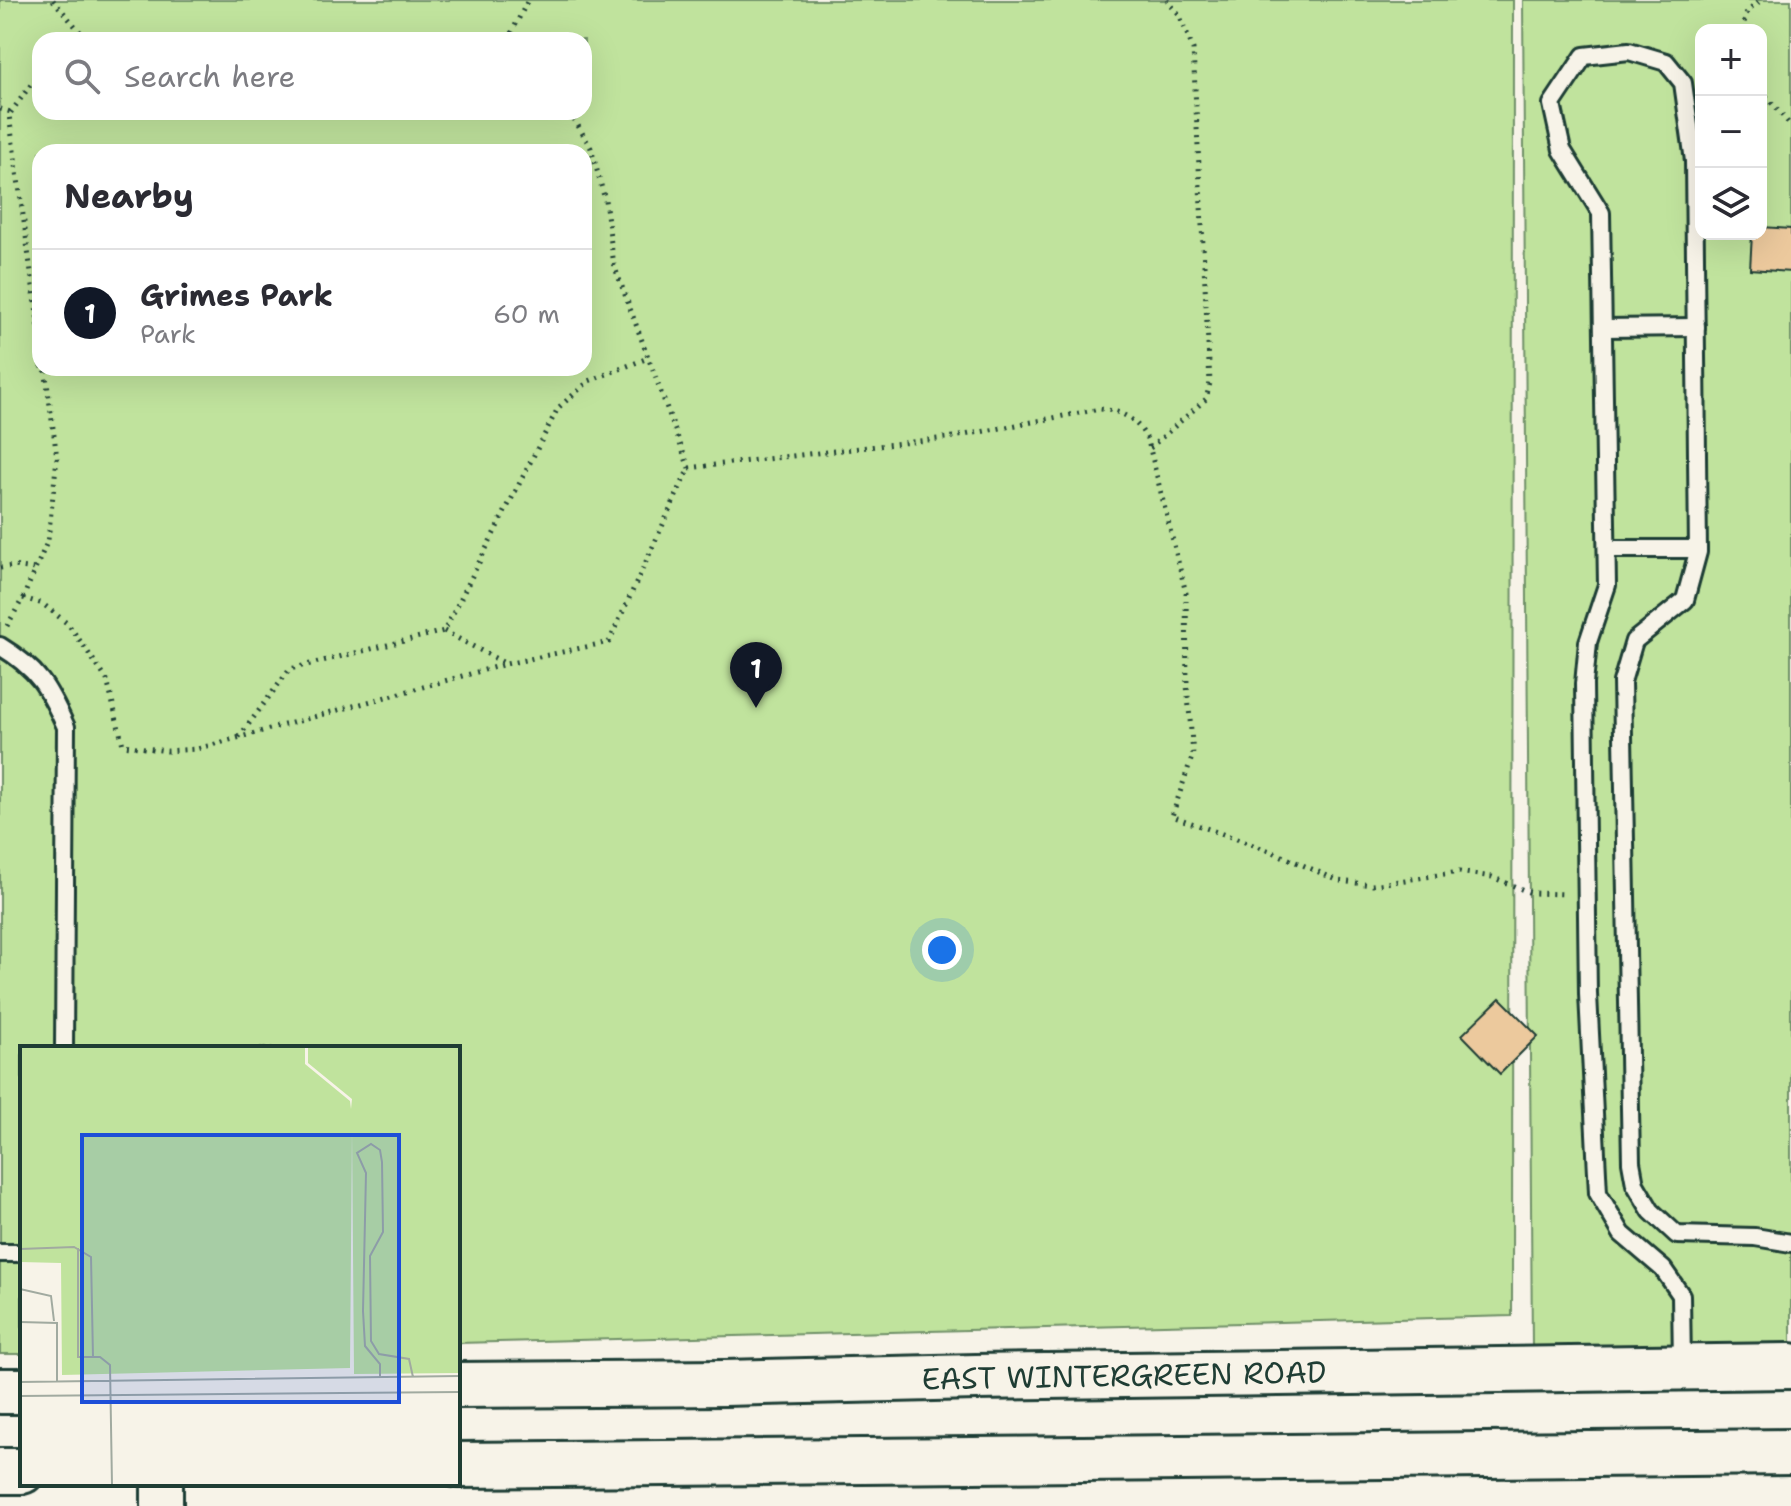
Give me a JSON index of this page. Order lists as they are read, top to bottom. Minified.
{"streets":{"main road":["EAST WINTERGREEN ROAD"]},"page":{"map_buttons":["+","−"],"search":"Search here","heading":"Nearby","list":[{"mark":"1","name":"Grimes Park","note":"Park","value":"60 m"}],"pins":"1"}}
